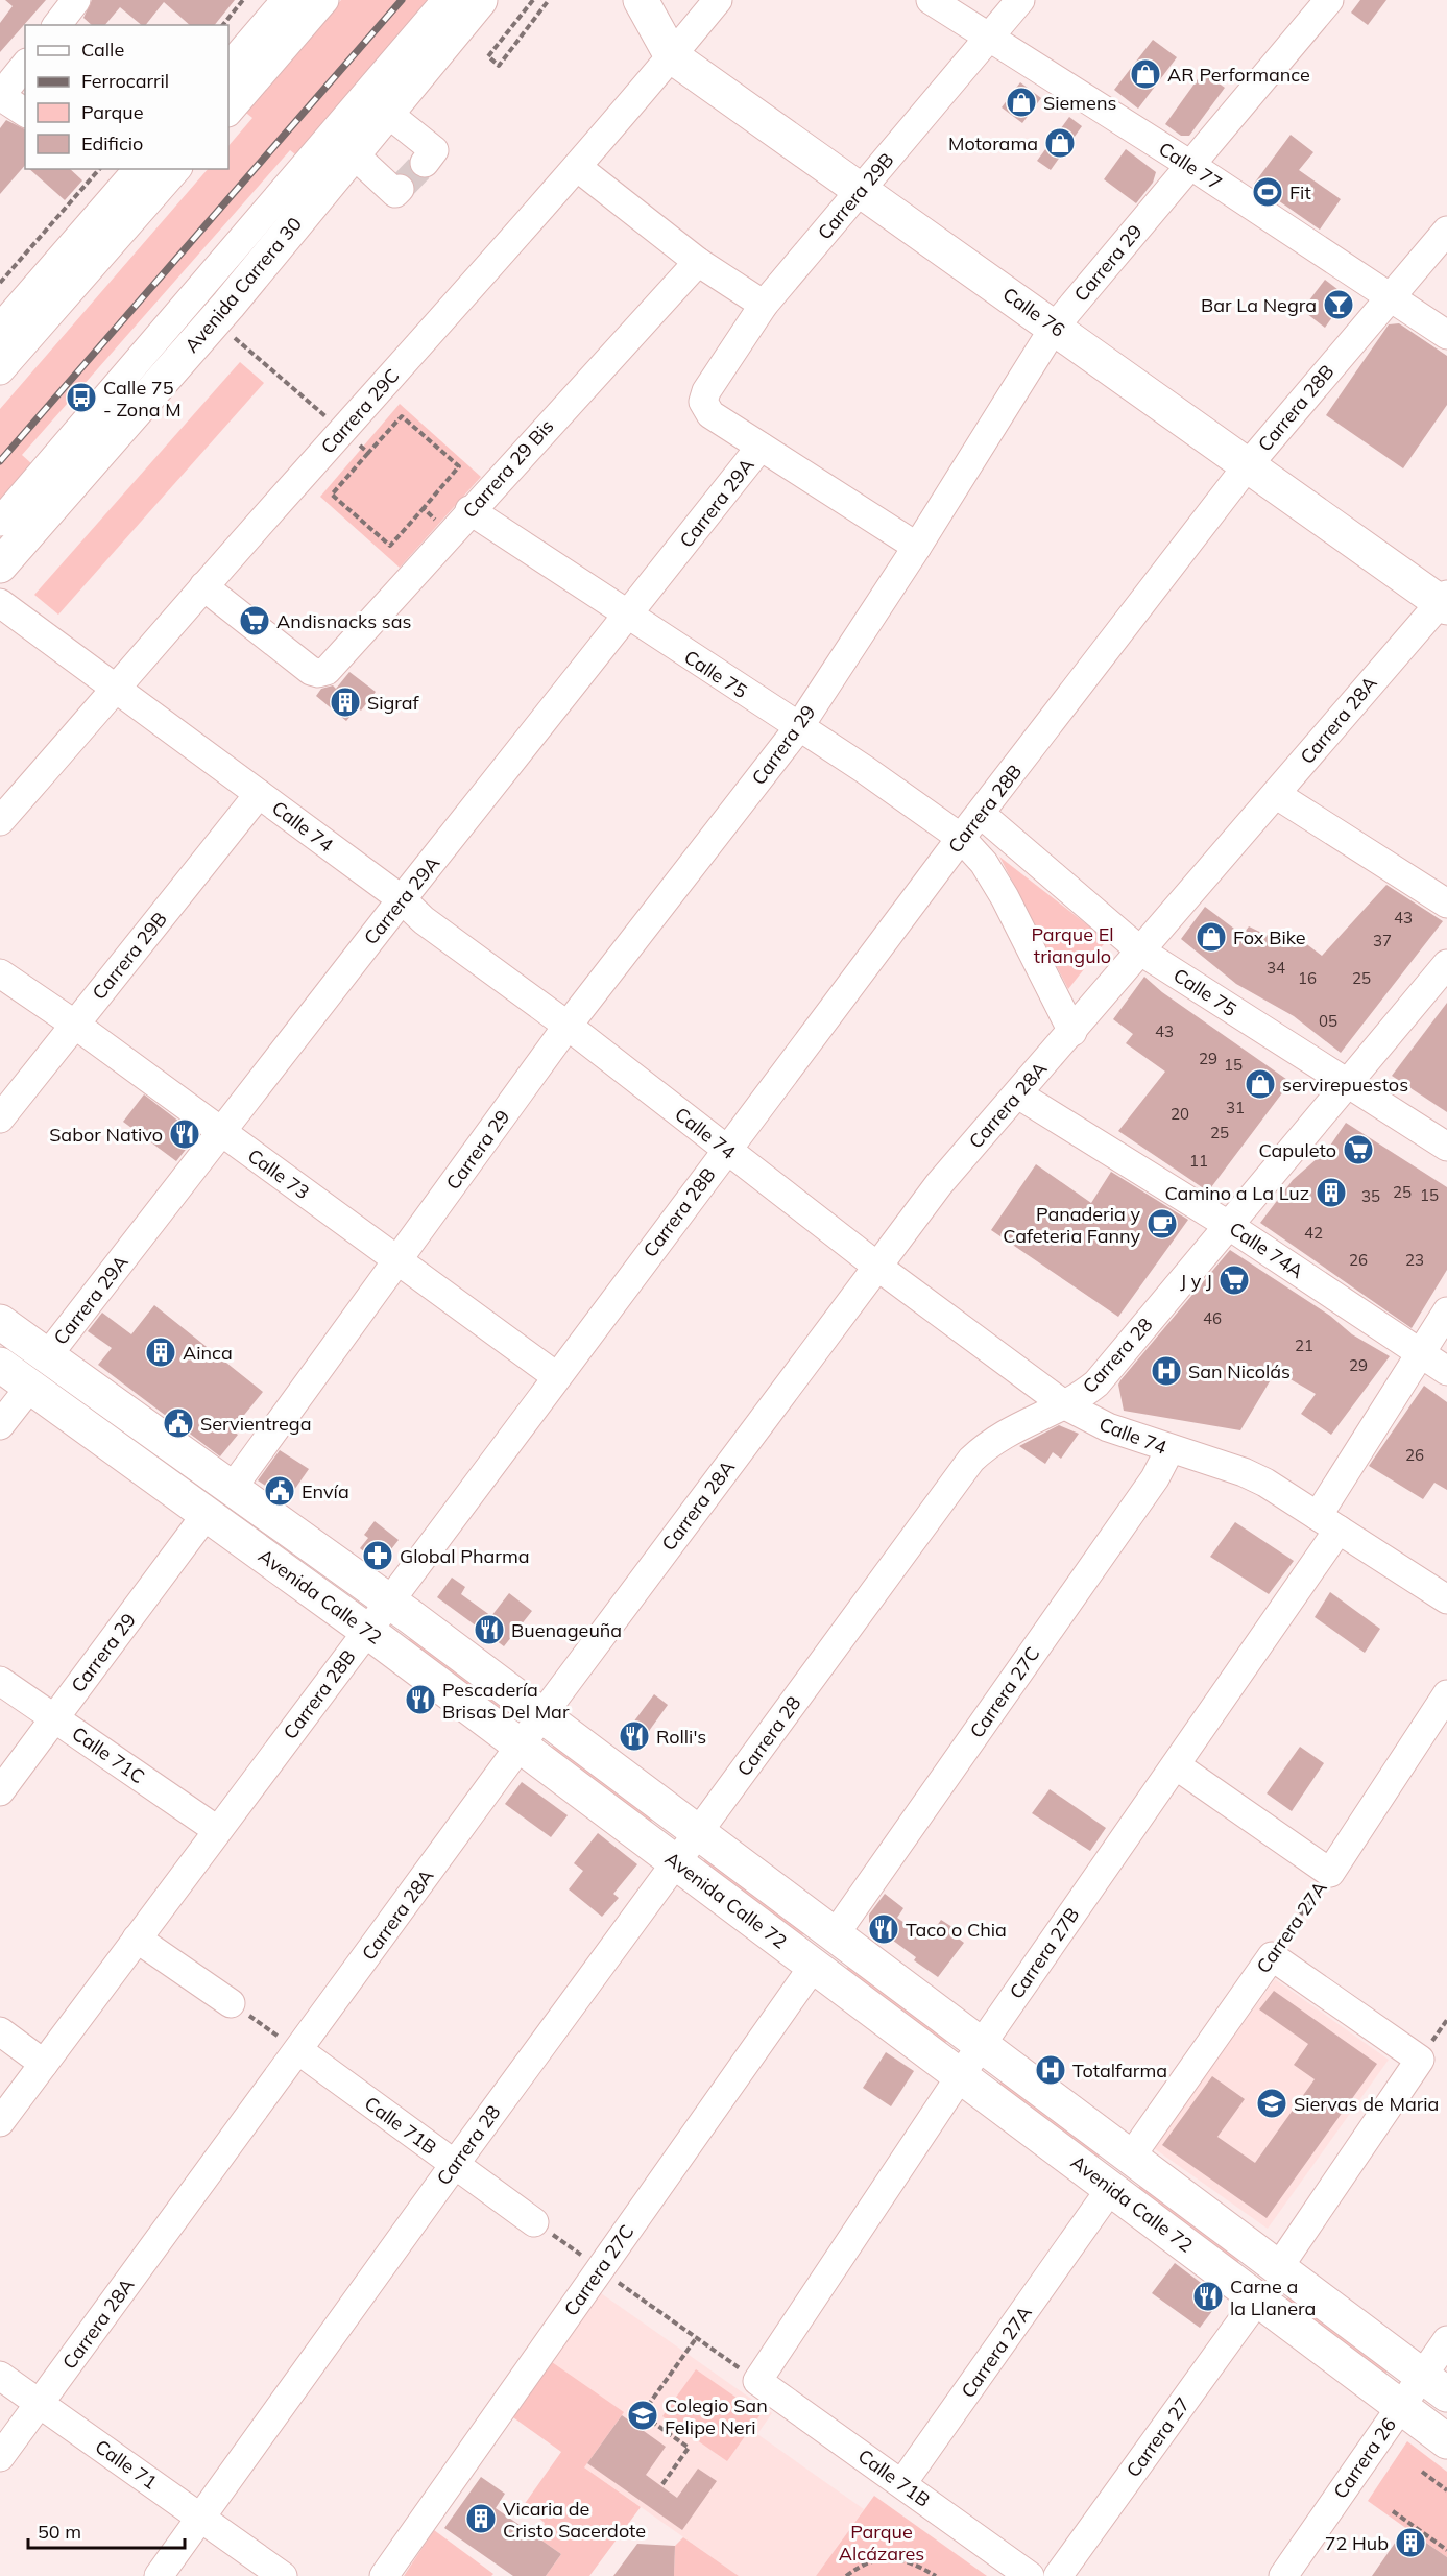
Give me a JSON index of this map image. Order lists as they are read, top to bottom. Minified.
{"streets":{"main road":["Avenida Carrera 30","Calle 76","Avenida Calle 72"],"street":["Calle 77","Carrera 29B","Carrera 29","Carrera 28B","Carrera 29C","Carrera 29 Bis","Carrera 29A","Calle 75","Carrera 28A","Calle 74","Calle 73","Calle 74A","Carrera 28","Carrera 27C","Calle 71C","Carrera 27A","Carrera 27B","Calle 71B","Carrera 27","Carrera 26","Calle 71"]},"crossings":[["Calle 77","Carrera 29B"],["Calle 77","Carrera 29"],["Calle 77","Carrera 28B"],["Carrera 29B","Calle 76"],["Carrera 29B","Carrera 29A"],["Carrera 29B","Calle 74"],["Carrera 29B","Calle 73"],["Carrera 29","Calle 76"],["Carrera 29","Calle 75"],["Carrera 29","Calle 74"],["Carrera 29","Calle 73"],["Carrera 29","Avenida Calle 72"],["Carrera 29","Calle 71C"],["Calle 76","Carrera 28B"],["Calle 76","Carrera 29C"],["Calle 76","Carrera 28A"],["Carrera 28B","Calle 75"],["Carrera 28B","Calle 74"],["Carrera 28B","Calle 73"],["Carrera 28B","Avenida Calle 72"],["Carrera 28B","Calle 71C"],["Carrera 29C","Carrera 29 Bis"],["Carrera 29C","Calle 74"],["Carrera 29 Bis","Calle 75"],["Carrera 29A","Calle 75"],["Carrera 29A","Calle 74"],["Carrera 29A","Calle 73"],["Carrera 29A","Avenida Calle 72"],["Calle 75","Carrera 28A"],["Calle 75","Carrera 28"],["Carrera 28A","Calle 74"],["Carrera 28A","Calle 74A"],["Carrera 28A","Avenida Calle 72"],["Carrera 28A","Calle 71B"],["Carrera 28A","Calle 71"],["Calle 74","Carrera 28"],["Calle 74","Carrera 27C"],["Calle 74","Carrera 27B"],["Calle 74A","Carrera 28"],["Calle 74A","Carrera 27B"],["Carrera 28","Avenida Calle 72"],["Carrera 28","Calle 71B"],["Carrera 28","Calle 71"],["Avenida Calle 72","Carrera 27C"],["Avenida Calle 72","Carrera 27A"],["Avenida Calle 72","Carrera 27B"],["Avenida Calle 72","Carrera 27"],["Avenida Calle 72","Carrera 26"],["Carrera 27A","Calle 71B"],["Carrera 27B","Calle 71B"]],"parks":["Parque El triangulo","Parque Alcázares"],"places":{"shop":["AR Performance","Siemens","Motorama","Fox Bike","servirepuestos"],"sports":["Fit"],"bar":["Bar La Negra"],"bus stop":["Calle 75 - Zona M"],"supermarket":["Andisnacks sas","Capuleto","J y J"],"building":["Sigraf","Camino a La Luz","Ainca","Vicaria de Cristo Sacerdote","72 Hub"],"restaurant":["Sabor Nativo","Buenageuña","Pescadería Brisas Del Mar","Rolli's","Taco o Chia","Carne a la Llanera"],"cafe":["Panaderia y Cafeteria Fanny"],"hospital":["San Nicolás","Totalfarma"],"public building":["Servientrega","Envía"],"pharmacy":["Global Pharma"],"school or university":["Siervas de Maria","Colegio San Felipe Neri"]},"house_numbers":["43","37","34","16","25","05","43","29","15","31","20","25","11","25","15","35","42","26","23","46","21","29","26"],"legend":["Calle","Ferrocarril","Parque","Edificio"],"scale_bar":"50 m"}
